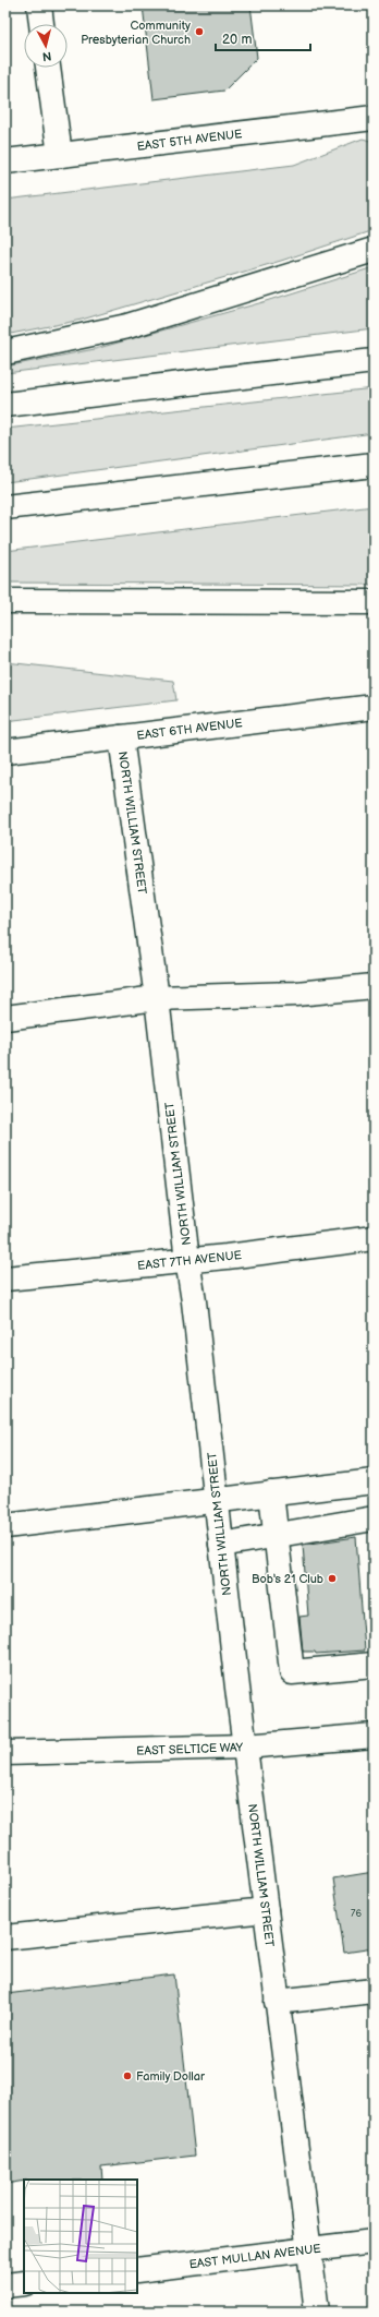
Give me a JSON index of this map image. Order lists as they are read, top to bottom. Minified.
{"streets":{"main road":["EAST 5TH AVENUE","EAST 6TH AVENUE","NORTH WILLIAM STREET","EAST 7TH AVENUE","EAST SELTICE WAY","EAST MULLAN AVENUE"]},"crossings":[["EAST 6TH AVENUE","NORTH WILLIAM STREET"],["NORTH WILLIAM STREET","EAST 7TH AVENUE"],["NORTH WILLIAM STREET","EAST SELTICE WAY"],["NORTH WILLIAM STREET","EAST MULLAN AVENUE"]],"places":["Community Presbyterian Church","Bob's 21 Club","Family Dollar"],"house_numbers":["76"],"scale_bar":"20 m","north":"bottom"}
